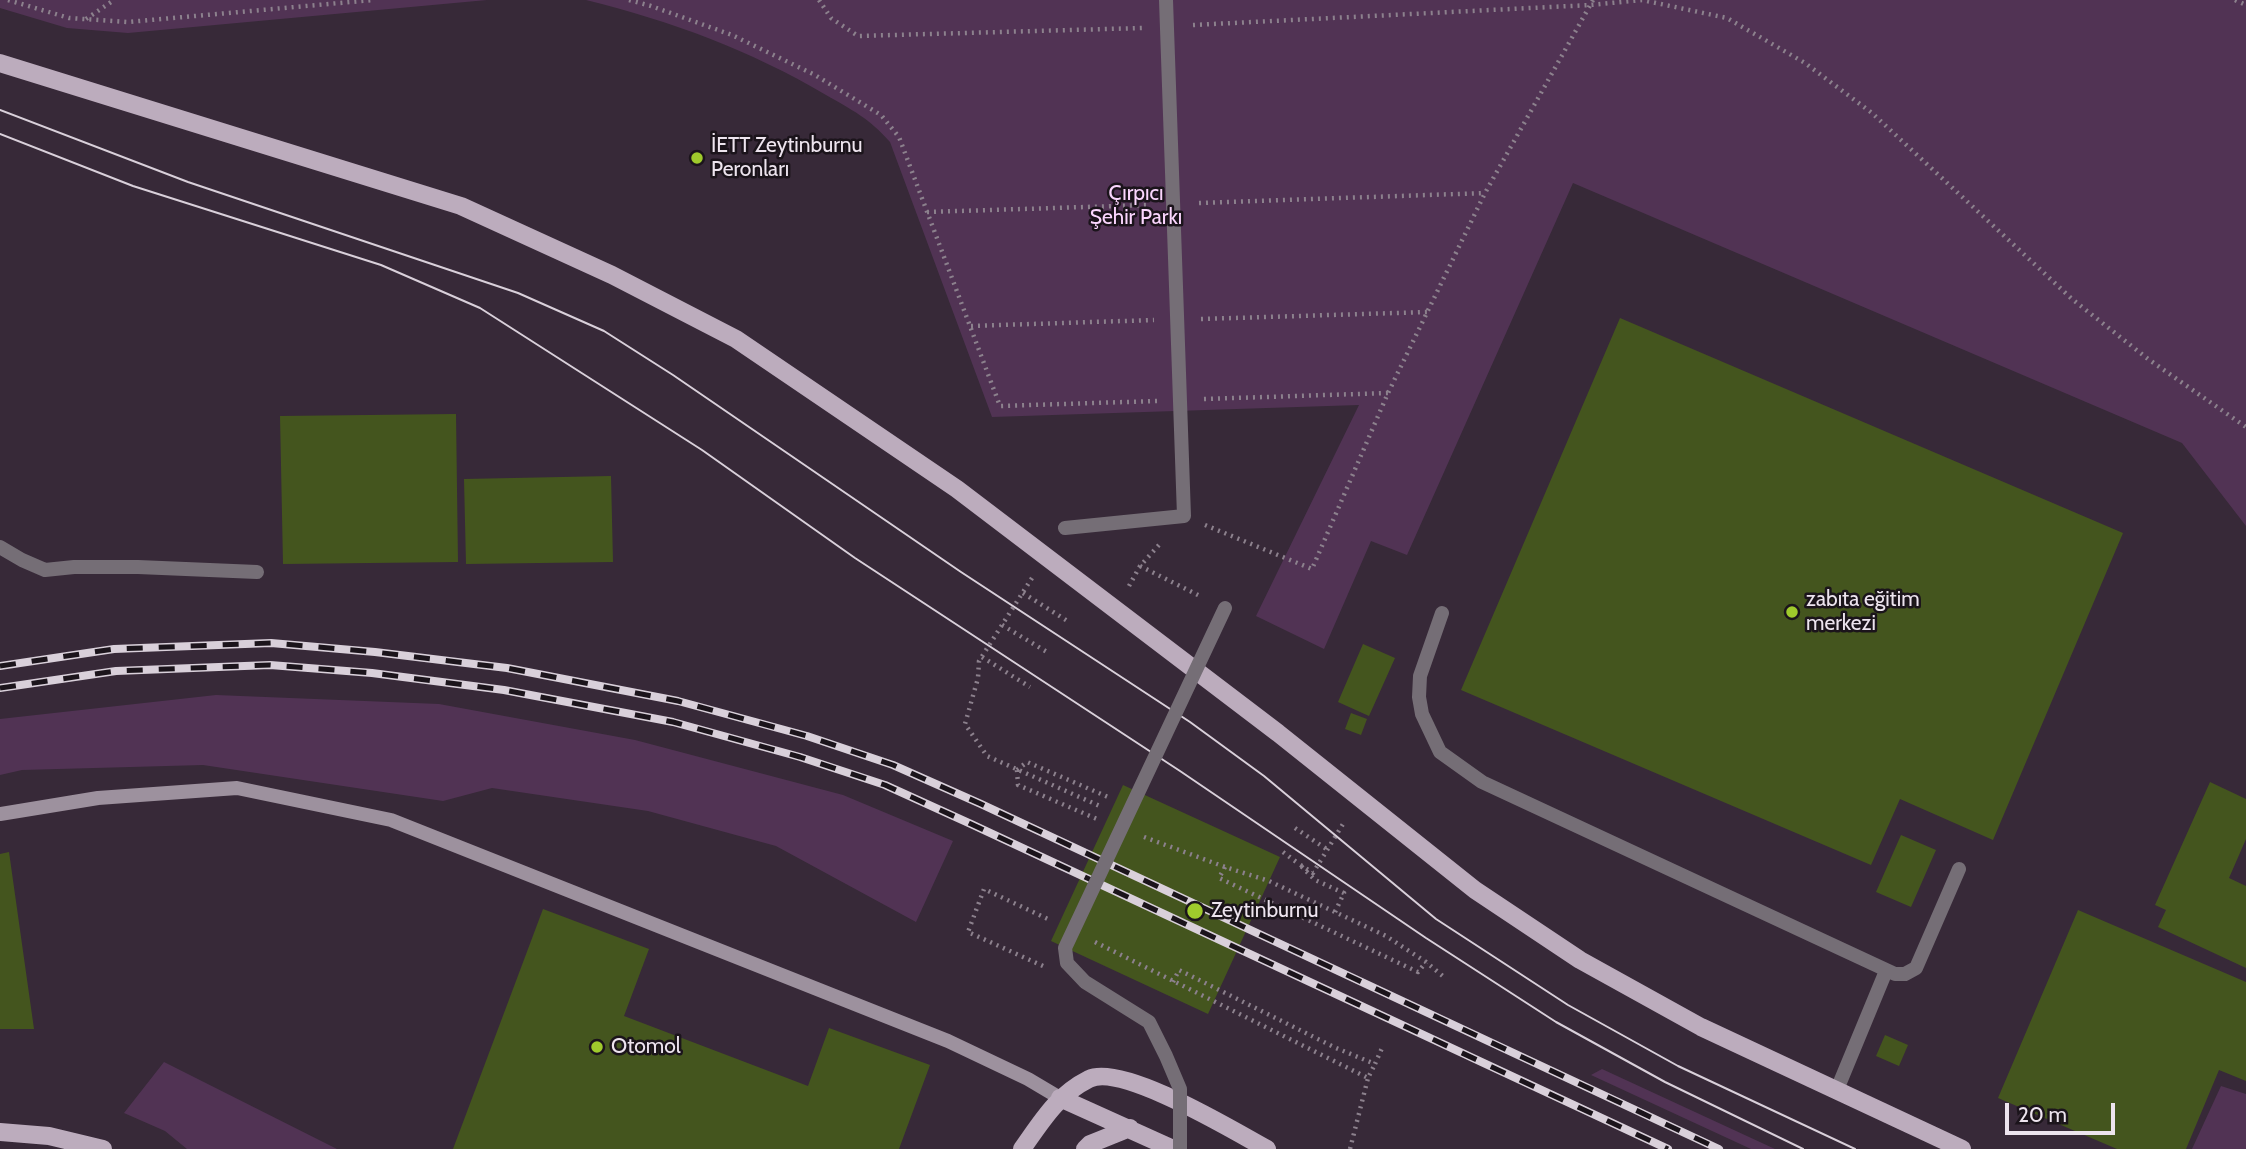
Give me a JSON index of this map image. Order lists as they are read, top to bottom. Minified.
{"parks":["Çırpıcı Şehir Parkı"],"places":["İETT Zeytinburnu Peronları","zabıta eğitim merkezi","Zeytinburnu","Otomol"],"scale_bar":"20 m"}
